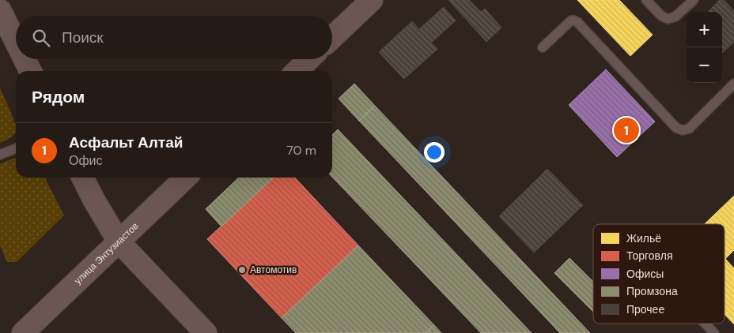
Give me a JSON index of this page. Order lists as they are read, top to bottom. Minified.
{"streets":{"street":["улица Энтузиастов"]},"places":["Автомотив"],"legend":["Жильё","Торговля","Офисы","Промзона","Прочее"],"page":{"map_buttons":["+","−"],"search":"Поиск","heading":"Рядом","pins":"1","list":[{"mark":"1","name":"Асфальт Алтай","note":"Офис","value":"70 m"}]}}
